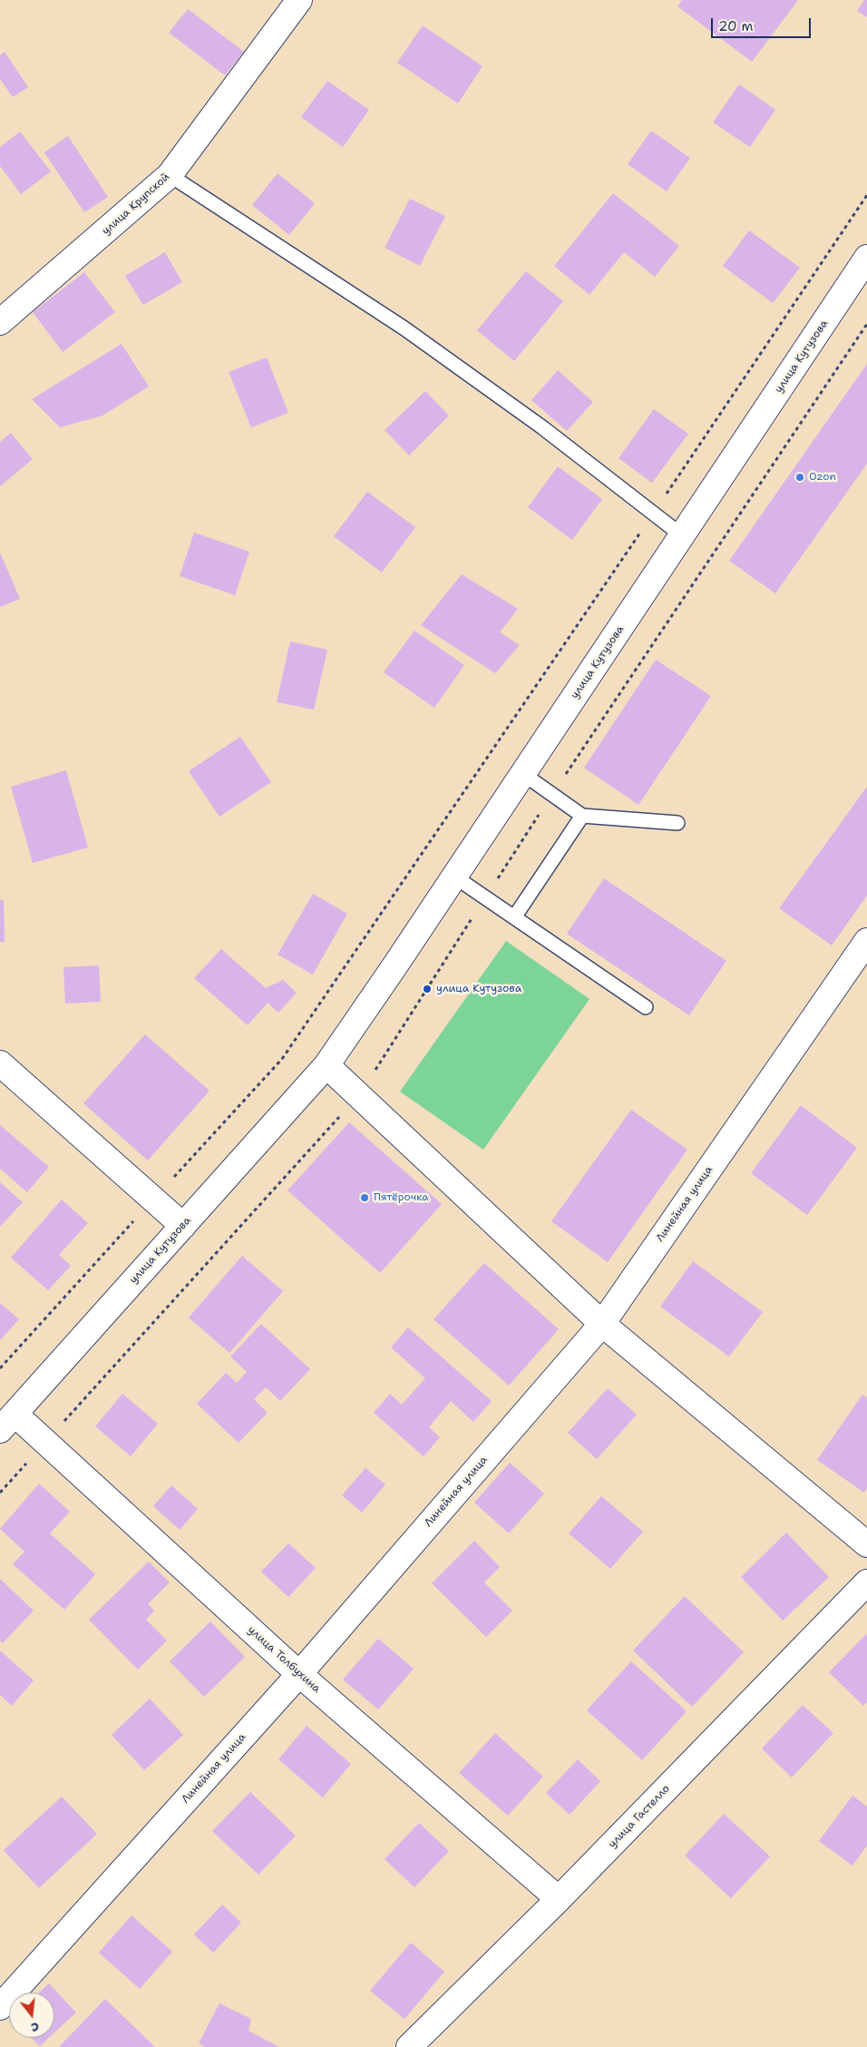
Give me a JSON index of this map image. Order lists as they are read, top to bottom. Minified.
{"streets":{"street":["улица Крупской","улица Кутузова","Линейная улица","улица Толбухина","улица Гастелло"]},"crossings":[["улица Кутузова","улица Толбухина"],["Линейная улица","улица Толбухина"],["улица Толбухина","улица Гастелло"]],"places":["Ozon","улица Кутузова","Пятёрочка"],"scale_bar":"20 m","north":"bottom"}
